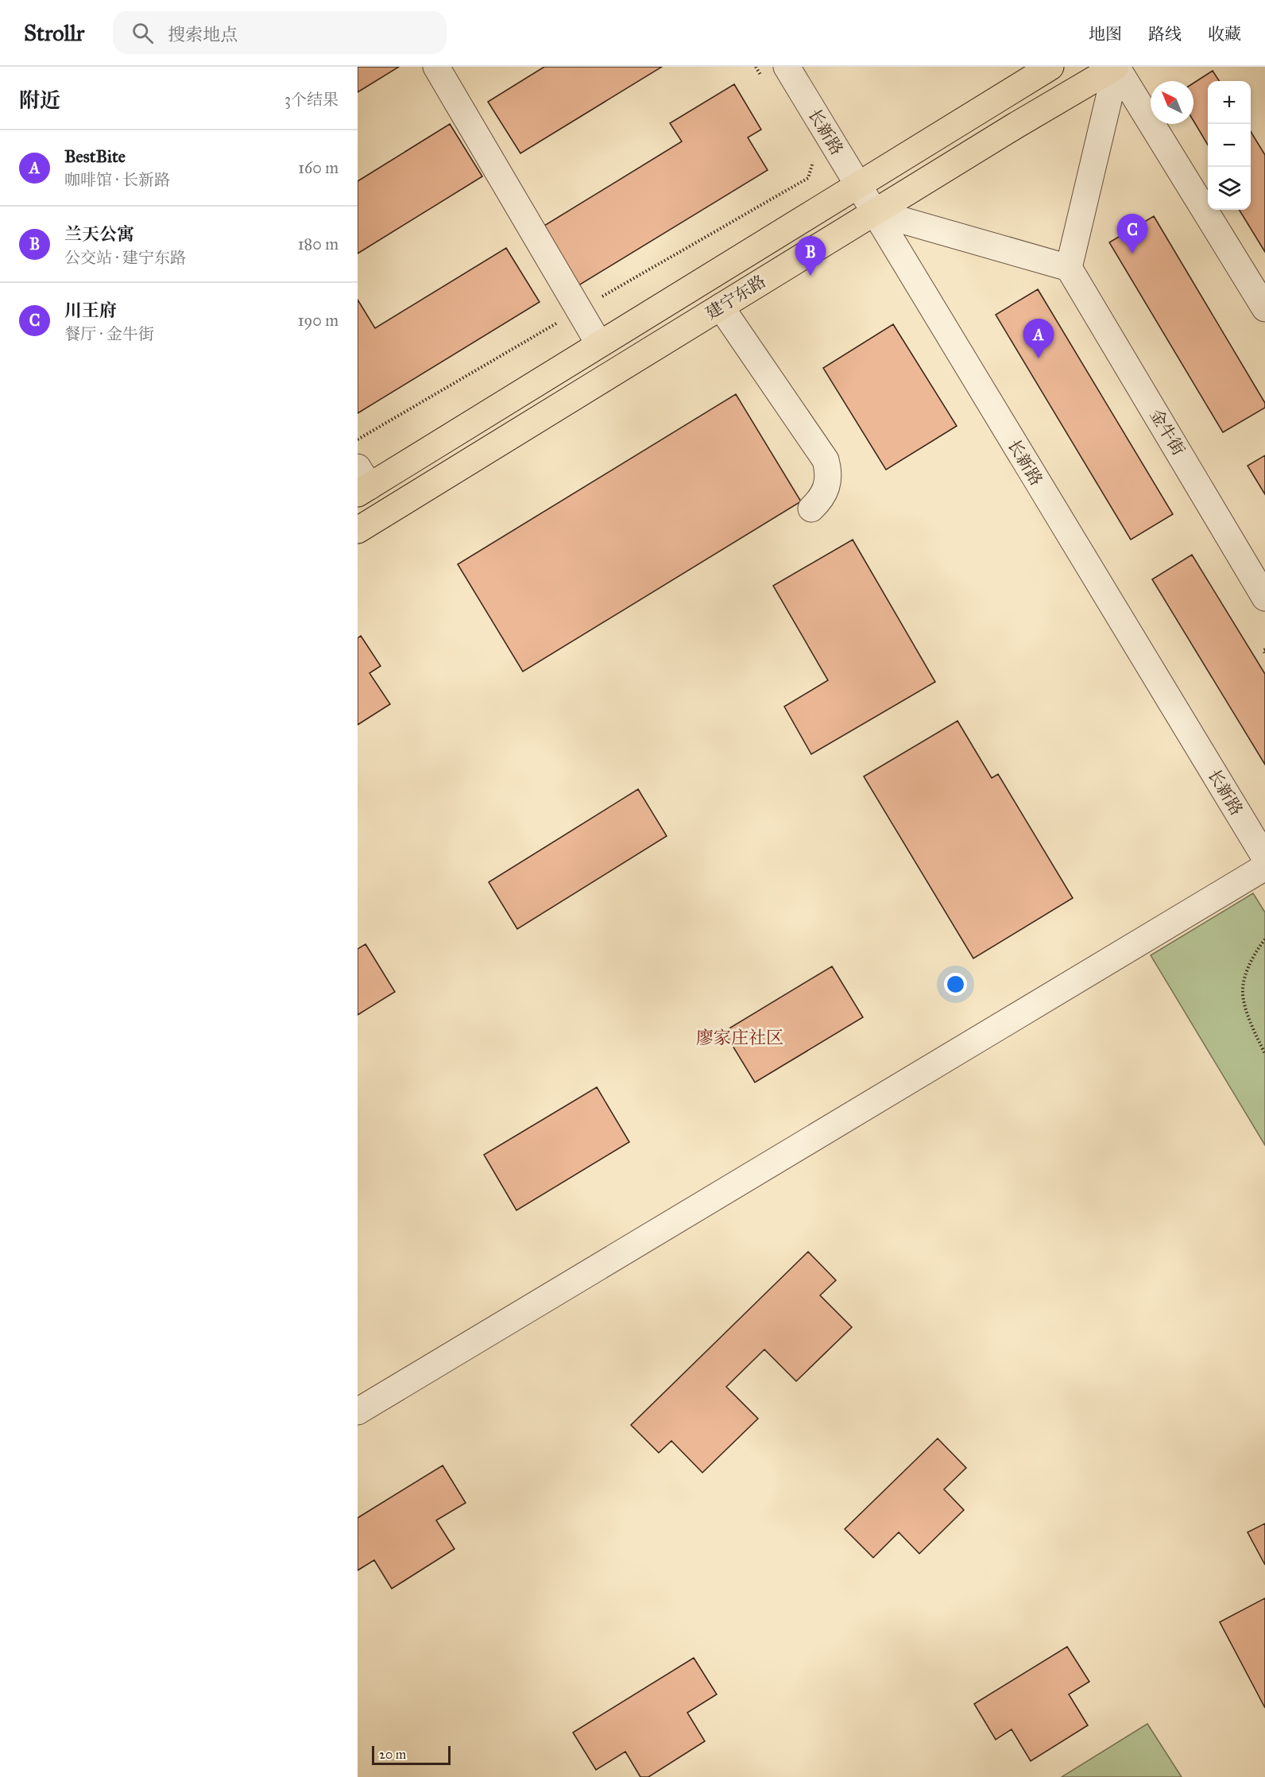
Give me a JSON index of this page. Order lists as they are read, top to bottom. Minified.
{"streets":{"main road":["建宁东路"],"street":["长新路","金牛街"]},"crossings":[["长新路","建宁东路"]],"districts":["廖家庄社区"],"scale_bar":"20 m","north":"top left","page":{"header":"Strollr","search":"搜索地点","nav":["地图","路线","收藏"],"heading":["附近","3个结果"],"map_buttons":["+","−"],"list":[{"mark":"A","name":"BestBite","note":"咖啡馆 · 长新路","value":"160 m"},{"mark":"B","name":"兰天公寓","note":"公交站 · 建宁东路","value":"180 m"},{"mark":"C","name":"川王府","note":"餐厅 · 金牛街","value":"190 m"}],"pins":["C","B","A"],"scale":"20 m"}}
